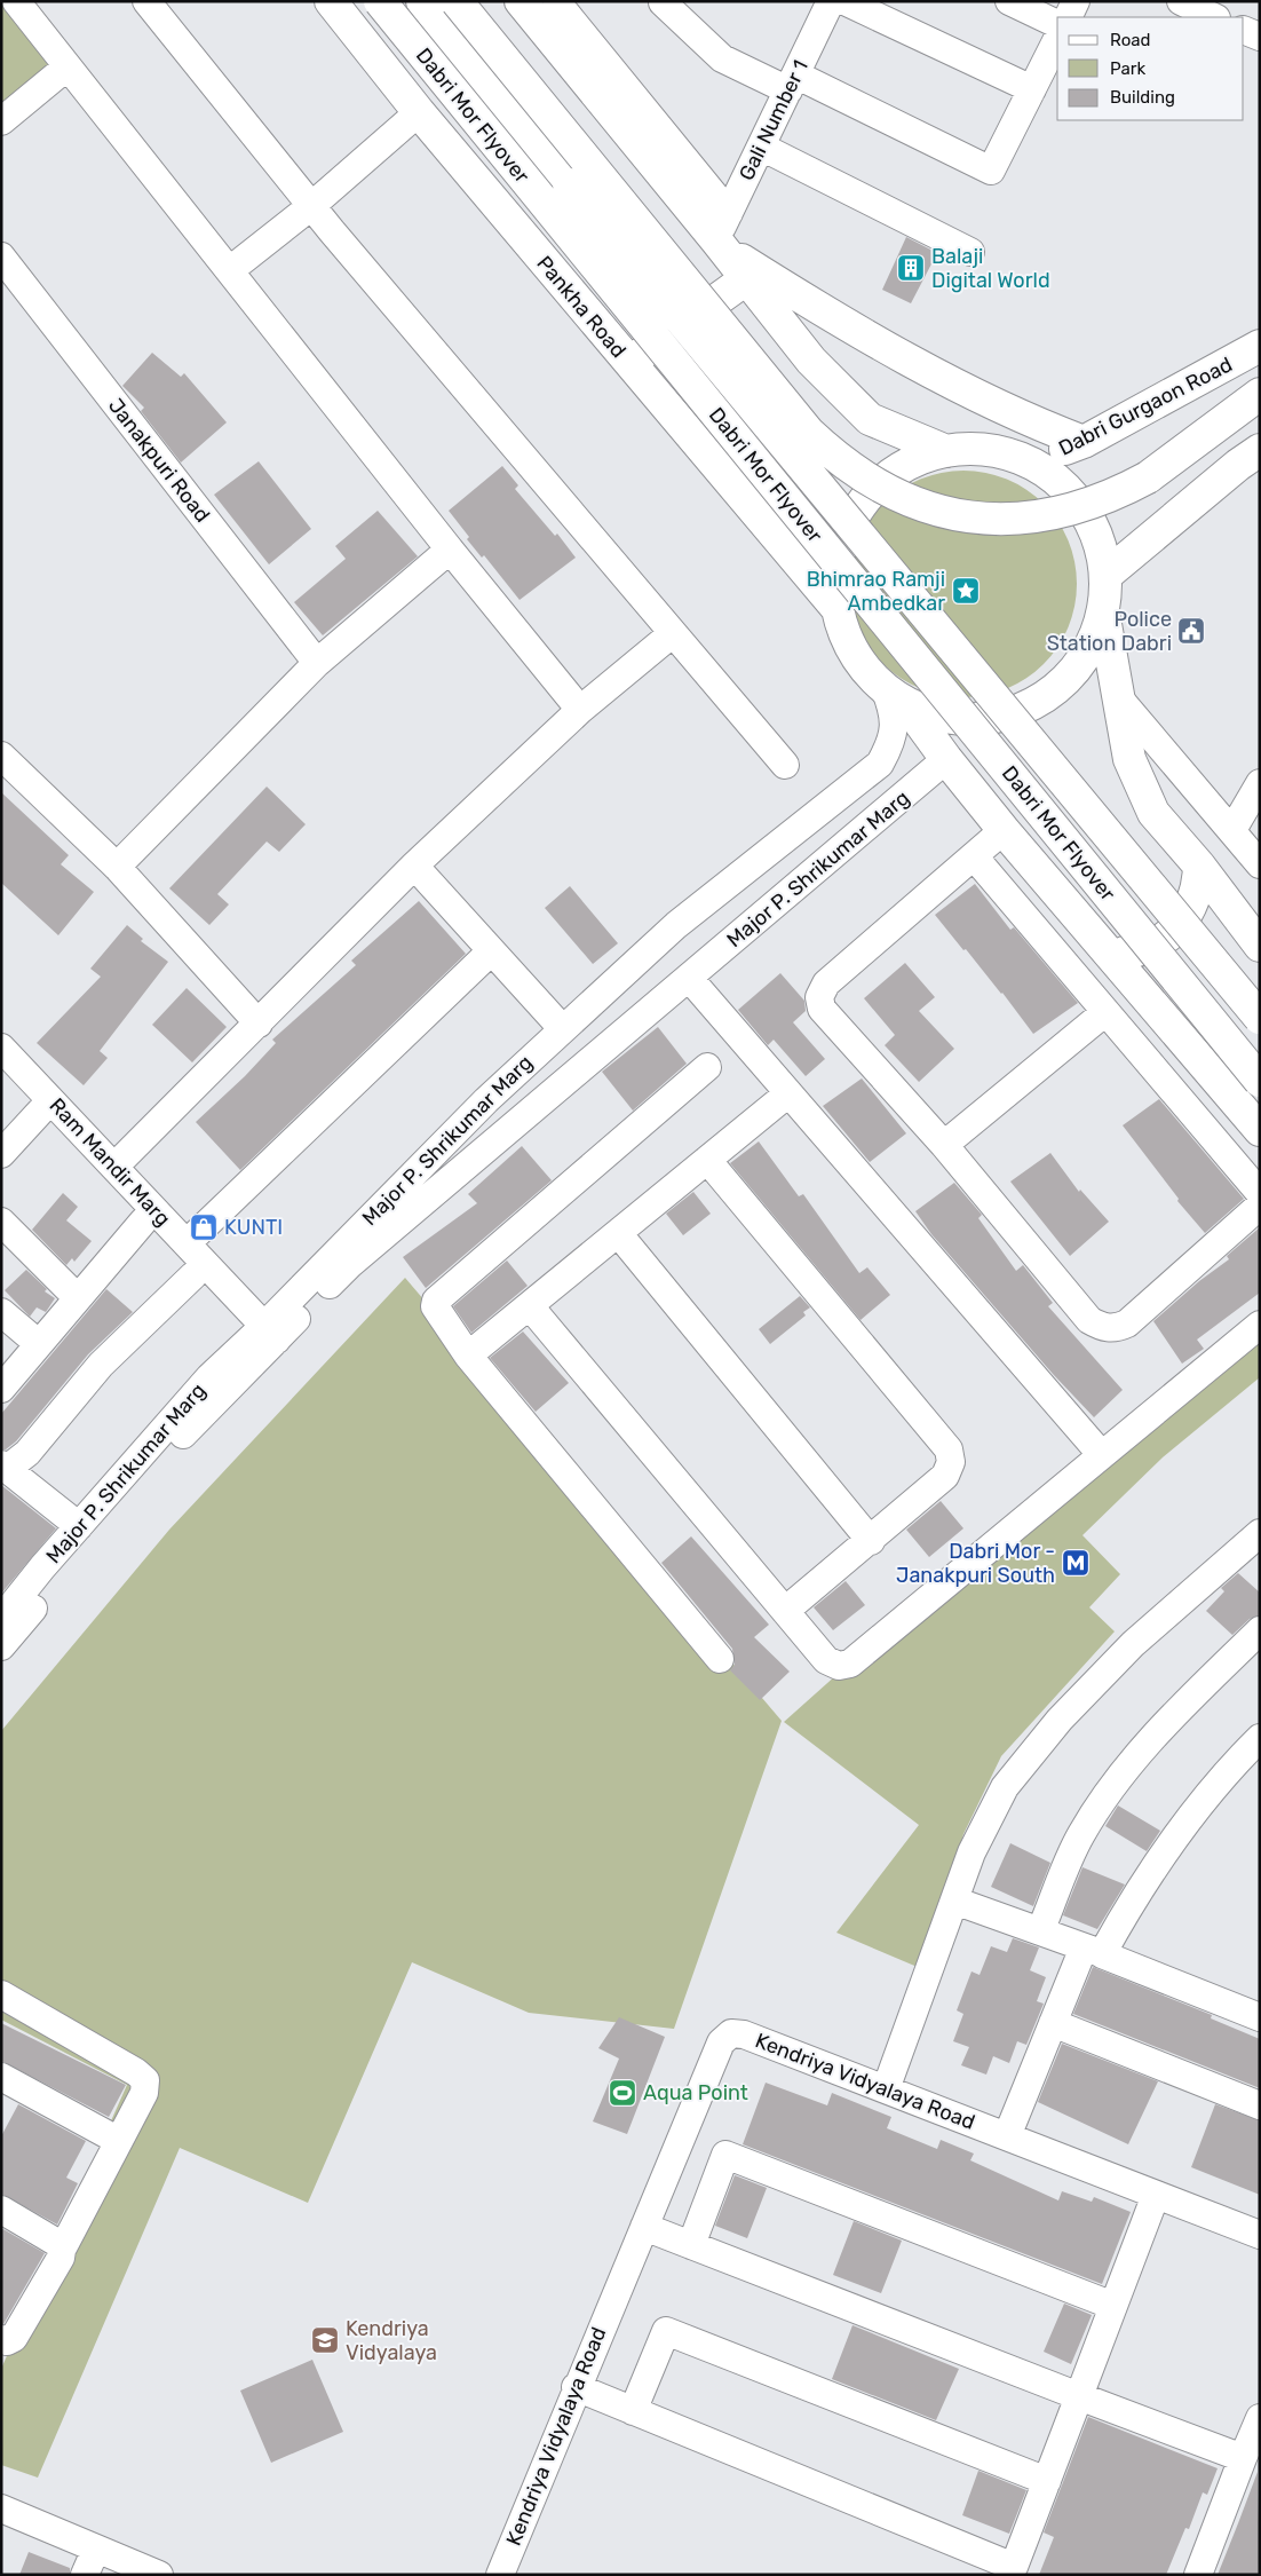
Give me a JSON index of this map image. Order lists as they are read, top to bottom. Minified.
{"streets":{"main road":["Dabri Mor Flyover","Pankha Road","Dabri Gurgaon Road"],"street":["Gali Number 1","Janakpuri Road","Major P. Shrikumar Marg","Ram Mandir Marg","Kendriya Vidyalaya Road"]},"crossings":[["Major P. Shrikumar Marg","Ram Mandir Marg"]],"places":{"building":["Balaji Digital World"],"place":["Bhimrao Ramji Ambedkar"],"public building":["Police Station Dabri"],"shop":["KUNTI"],"metro station":["Dabri Mor - Janakpuri South"],"sports":["Aqua Point"],"school or university":["Kendriya Vidyalaya"]},"legend":["Road","Park","Building"]}
